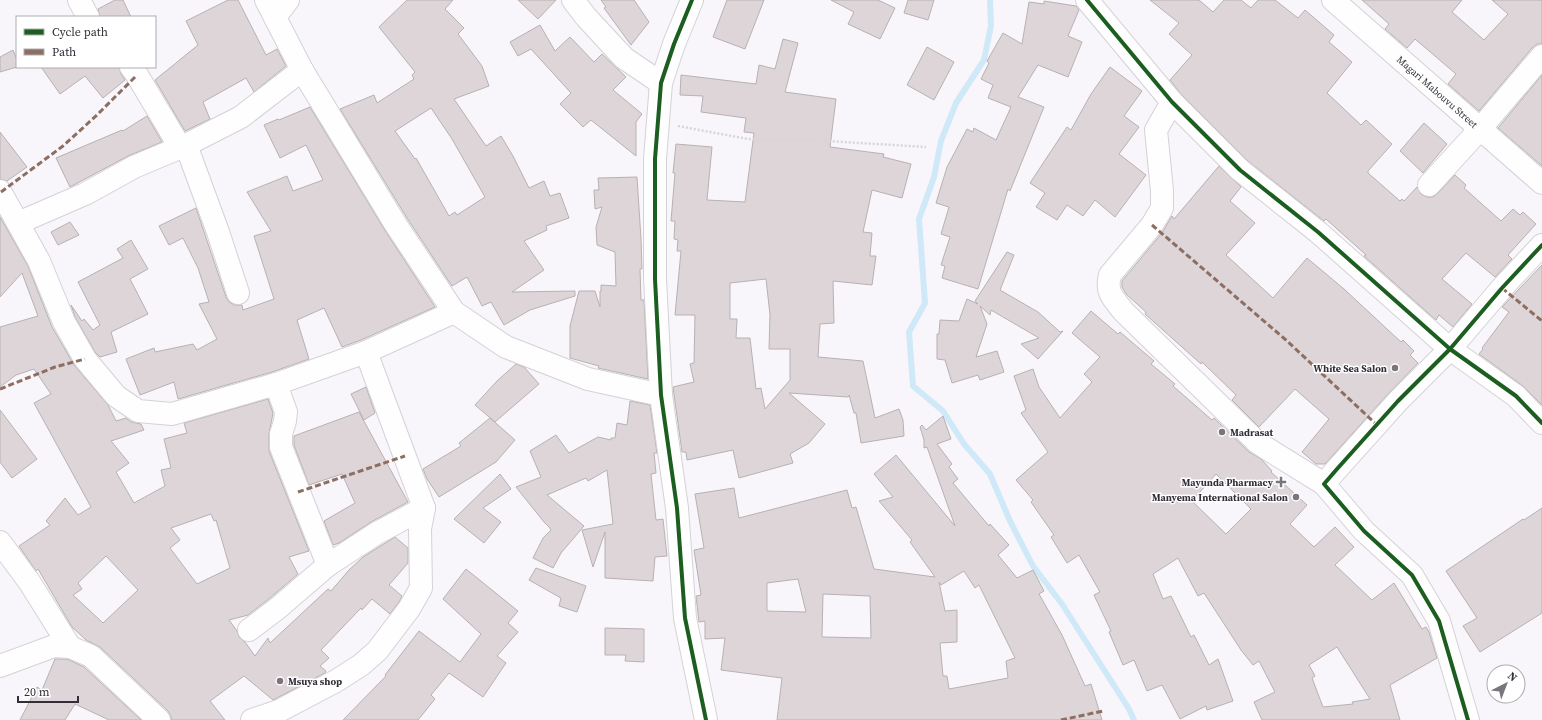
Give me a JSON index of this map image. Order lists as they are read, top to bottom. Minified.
{"streets":{"street":["Magari Mabouvu Street"]},"places":{"other":["White Sea Salon","Madrasat","Manyema International Salon","Msuya shop"],"health":["Mayunda Pharmacy"]},"legend":["Cycle path","Path"],"scale_bar":"20 m","north":"top right"}
